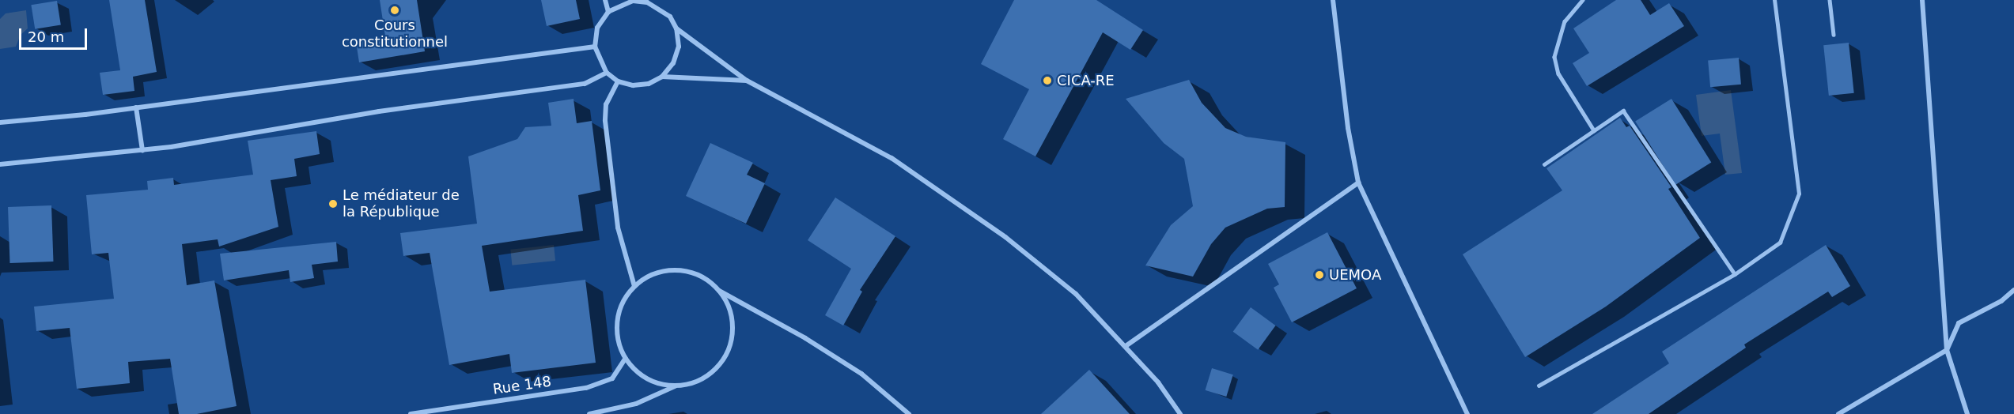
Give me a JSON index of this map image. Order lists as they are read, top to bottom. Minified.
{"streets":{"street":["Rue 148"]},"places":["Cours constitutionnel","CICA-RE","Le médiateur de la République","UEMOA"],"scale_bar":"20 m"}
